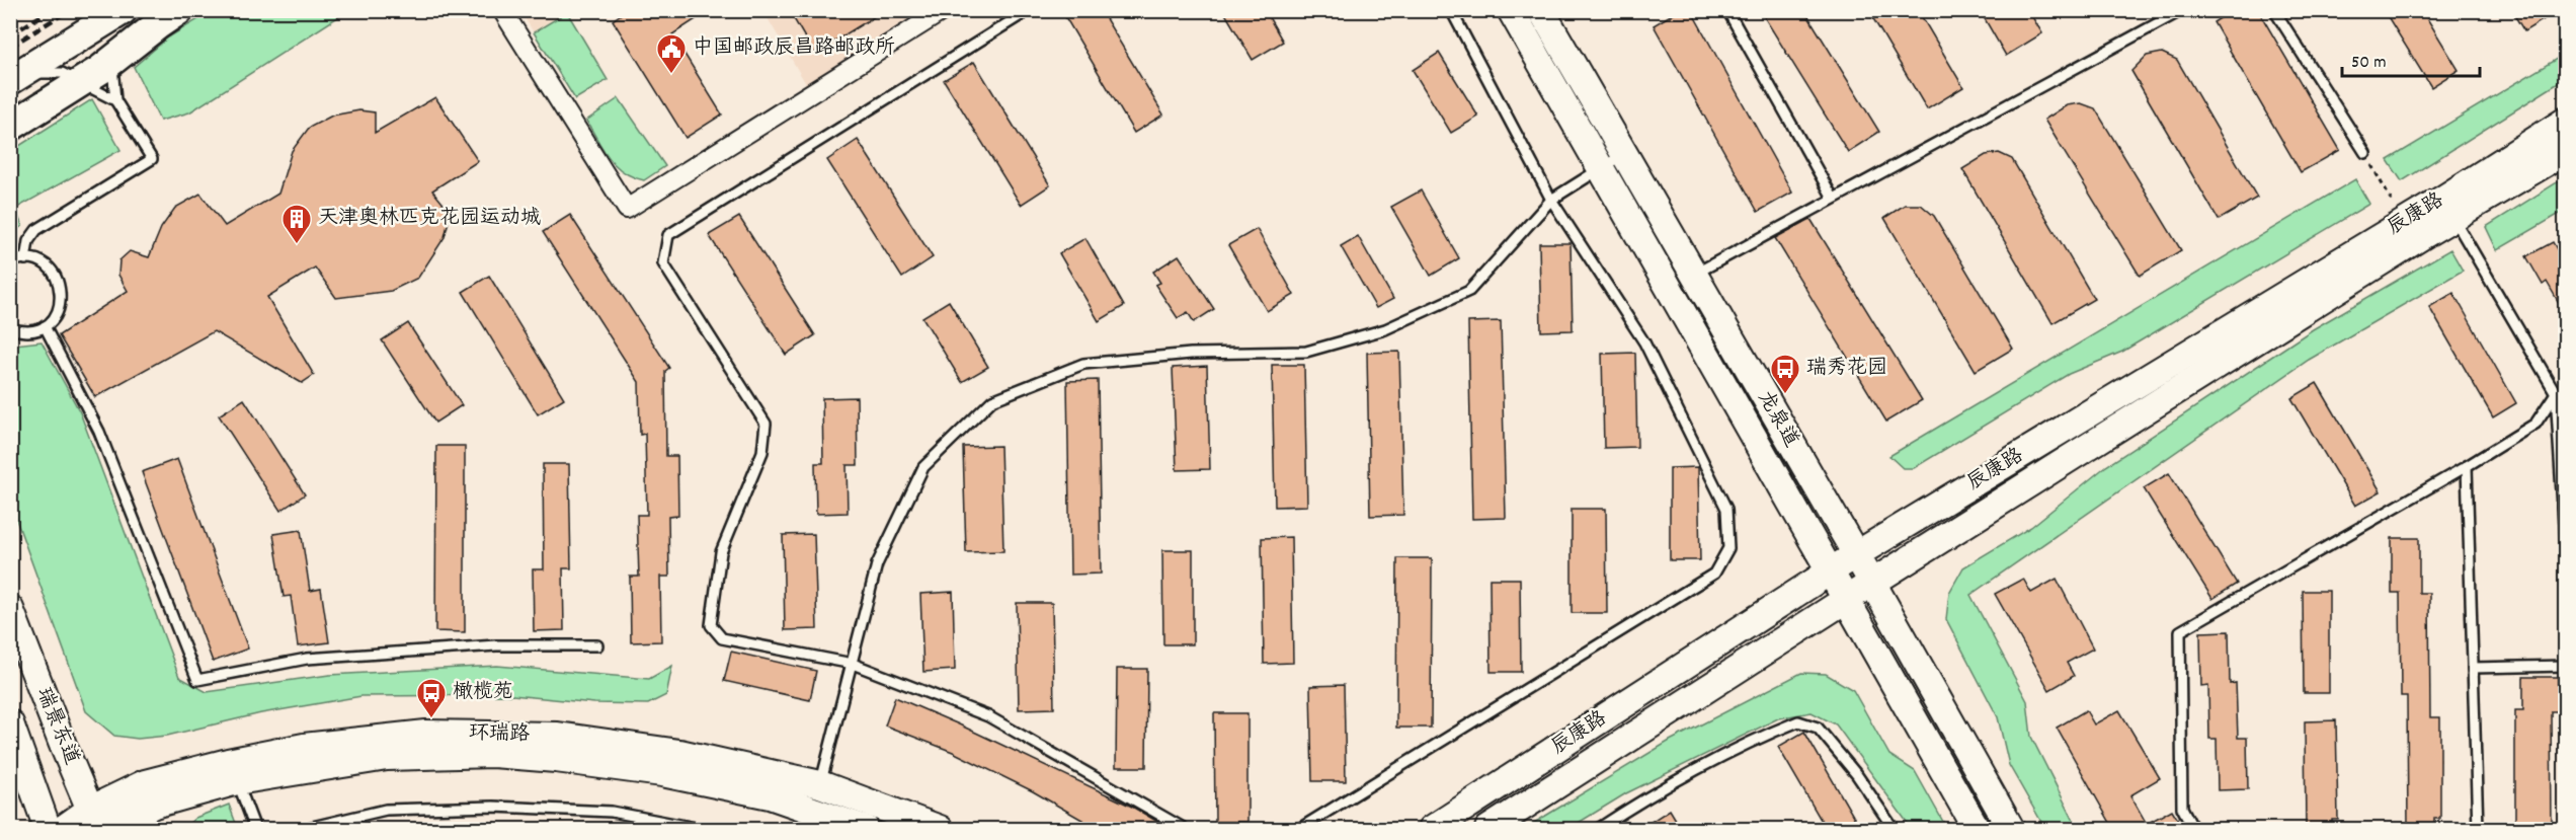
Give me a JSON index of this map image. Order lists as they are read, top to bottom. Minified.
{"streets":{"street":["辰康路","龙泉道","瑞景东道","环瑞路"]},"crossings":[["辰康路","龙泉道"],["瑞景东道","环瑞路"]],"places":{"public building":["中国邮政辰昌路邮政所"],"building":["天津奥林匹克花园运动城"],"bus stop":["瑞秀花园","橄榄苑"]},"scale_bar":"50 m"}
